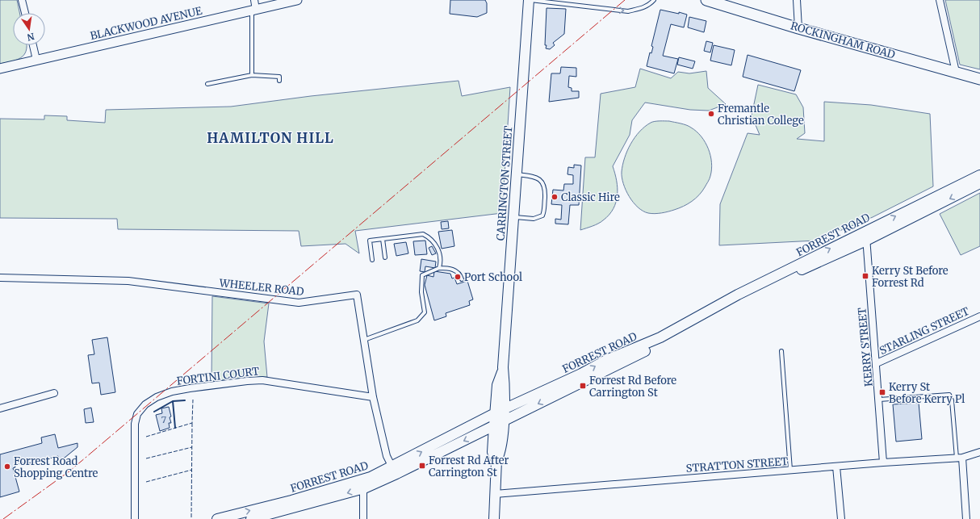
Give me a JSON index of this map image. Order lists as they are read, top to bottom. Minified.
{"streets":{"main road":["ROCKINGHAM ROAD","CARRINGTON STREET","FORREST ROAD"],"street":["BLACKWOOD AVENUE","WHEELER ROAD","STARLING STREET","KERRY STREET","FORTINI COURT","STRATTON STREET"]},"crossings":[["CARRINGTON STREET","FORREST ROAD"],["CARRINGTON STREET","STRATTON STREET"],["FORREST ROAD","WHEELER ROAD"],["FORREST ROAD","KERRY STREET"],["WHEELER ROAD","FORTINI COURT"],["STARLING STREET","KERRY STREET"],["KERRY STREET","STRATTON STREET"]],"districts":["HAMILTON HILL"],"places":{"other":["Fremantle Christian College","Classic Hire","Port School","Forrest Road Shopping Centre"],"transit":["Kerry St Before Forrest Rd","Forrest Rd Before Carrington St","Kerry St Before Kerry Pl","Forrest Rd After Carrington St"]},"house_numbers":["7"],"north":"bottom"}
